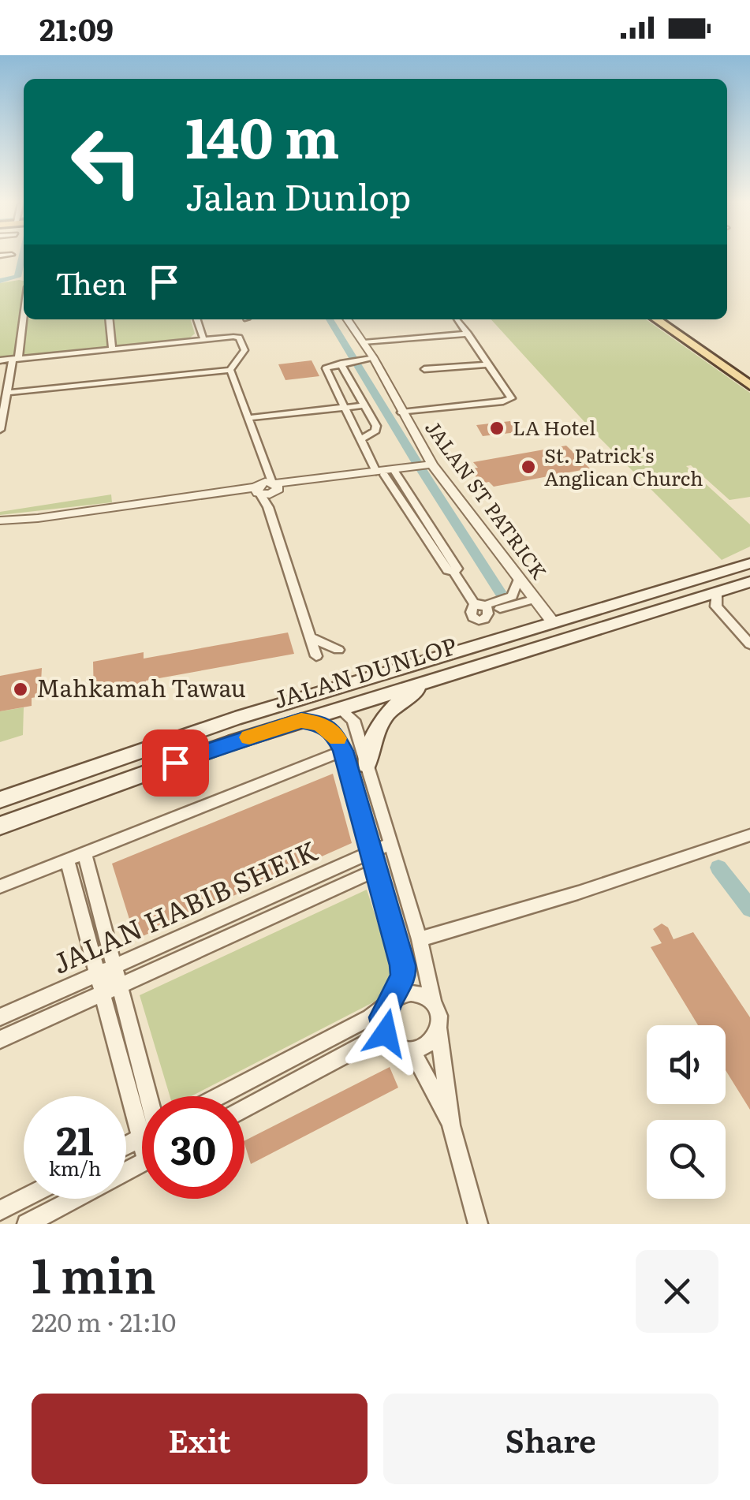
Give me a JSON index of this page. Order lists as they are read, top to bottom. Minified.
{"streets":{"main road":["JALAN DUNLOP"],"street":["JALAN ST PATRICK","JALAN HABIB SHEIK"]},"crossings":[["JALAN ST PATRICK","JALAN DUNLOP"]],"places":["LA Hotel","St. Patrick's Anglican Church","Mahkamah Tawau"],"page":{"status":"21:09","turn":["140 m","Jalan Dunlop"],"then":"Then","speed":"21 km/h","limit":"30","heading":["1 min","220 m · 21:10"],"buttons":["Exit","Share"]}}
